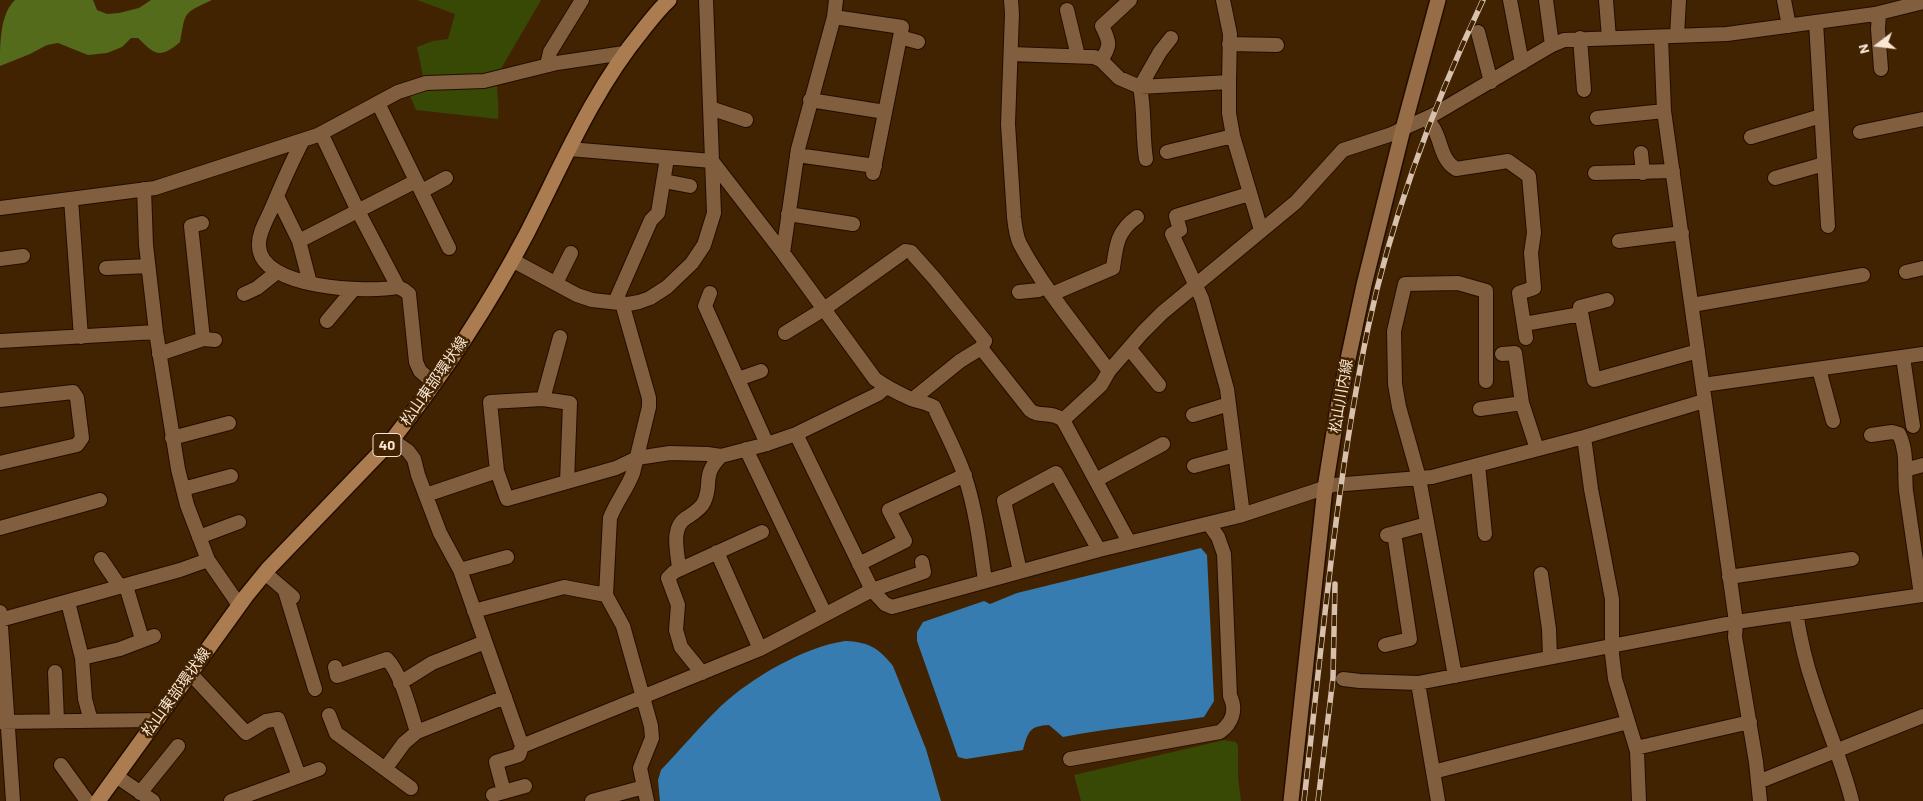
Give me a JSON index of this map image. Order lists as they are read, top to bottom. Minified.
{"streets":{"main road":["松山東部環状線","松山川内線","40"]},"north":"left"}
